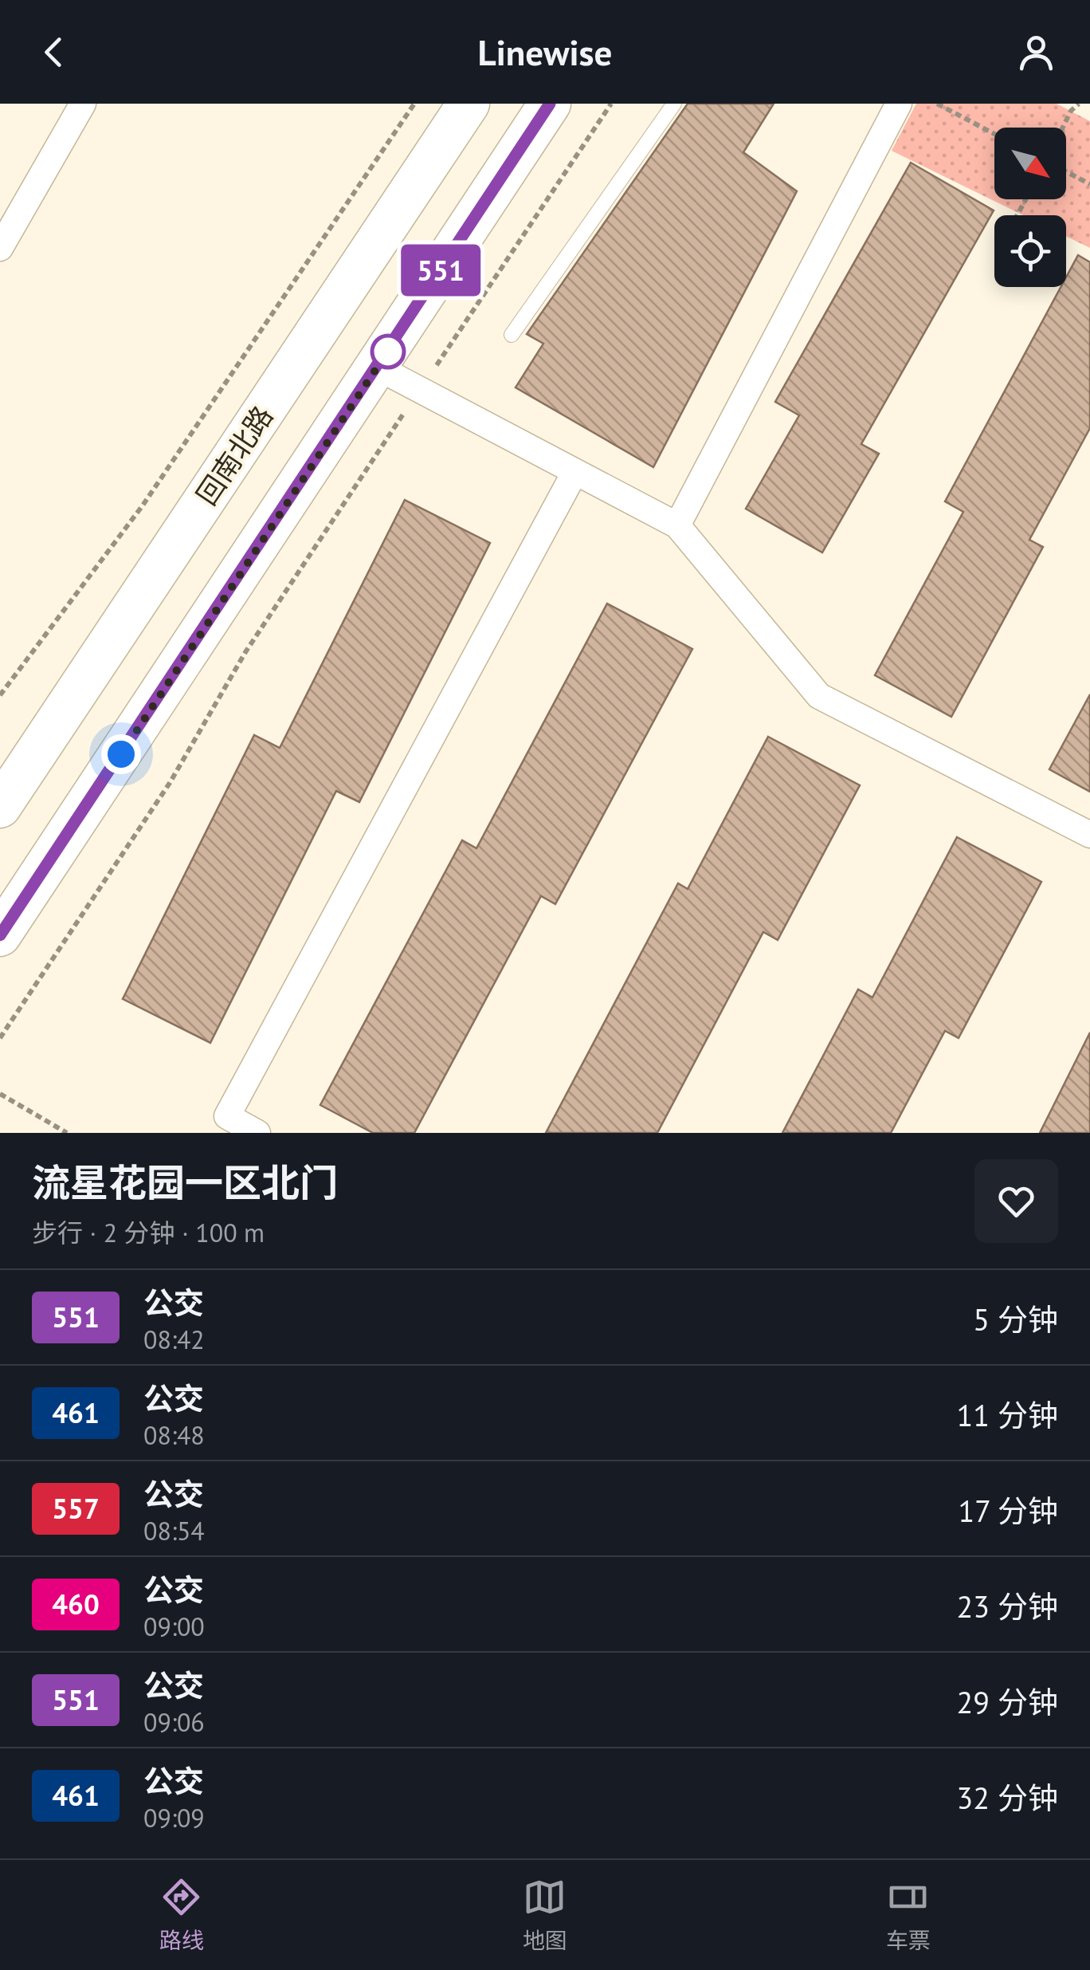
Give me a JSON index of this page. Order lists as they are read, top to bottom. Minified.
{"streets":{"main road":["回南北路"]},"lines":["bus line 551"],"north":"bottom right","page":{"header":"Linewise","on_map":"551","heading":["流星花园一区北门","步行 · 2 分钟 · 100 m"],"list":[{"mark":"551","name":"公交","note":"08:42","value":"5 分钟"},{"mark":"461","name":"公交","note":"08:48","value":"11 分钟"},{"mark":"557","name":"公交","note":"08:54","value":"17 分钟"},{"mark":"460","name":"公交","note":"09:00","value":"23 分钟"},{"mark":"551","name":"公交","note":"09:06","value":"29 分钟"},{"mark":"461","name":"公交","note":"09:09","value":"32 分钟"}],"tabs":["路线","地图","车票"]}}
